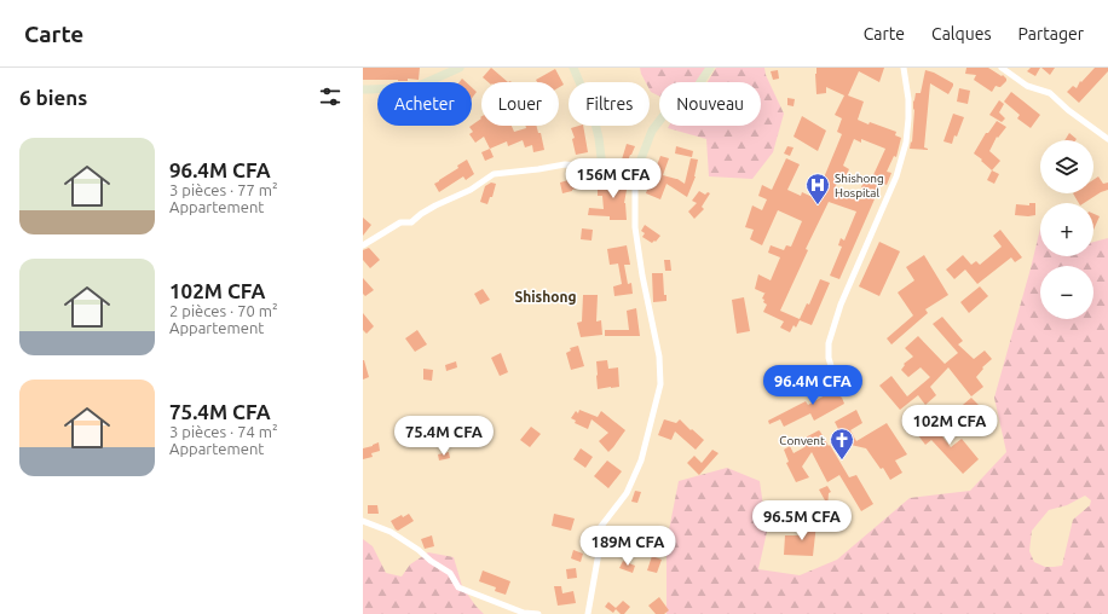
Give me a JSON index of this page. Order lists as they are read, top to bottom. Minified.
{"districts":["Shishong"],"places":{"hospital":["Shishong Hospital"],"church":["Convent"]},"page":{"header":"Carte","nav":["Carte","Calques","Partager"],"heading":"6 biens","chip":["Acheter","Louer","Filtres","Nouveau"],"list":[{"name":"96.4M CFA","note":"3 pièces · 77 m² · Appartement"},{"name":"102M CFA","note":"2 pièces · 70 m² · Appartement"},{"name":"75.4M CFA","note":"3 pièces · 74 m² · Appartement"}],"map_buttons":["+","−"],"price":["156M CFA","96.4M CFA","102M CFA","75.4M CFA","96.5M CFA","189M CFA"]}}
